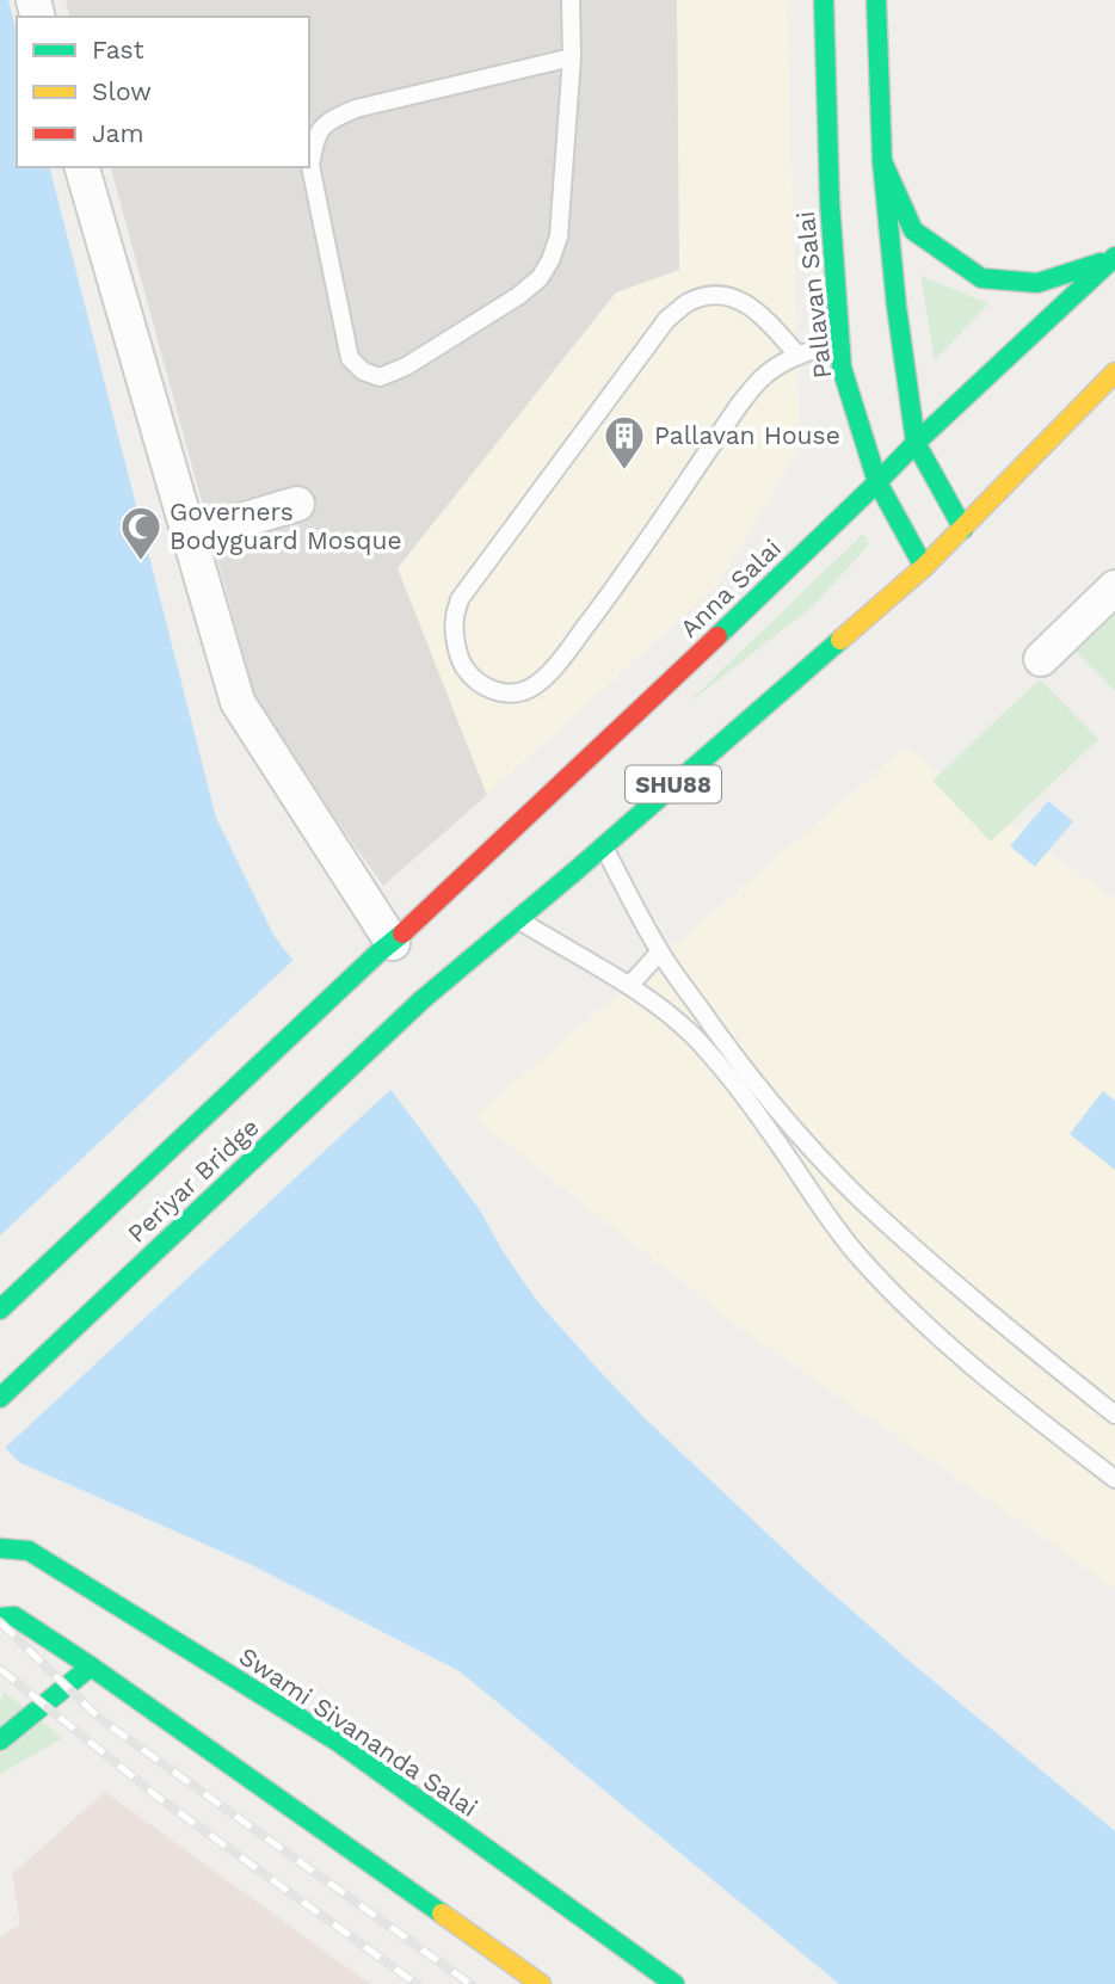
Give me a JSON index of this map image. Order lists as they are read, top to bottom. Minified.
{"streets":{"main road":["Pallavan Salai","Anna Salai","SHU88","Periyar Bridge","Swami Sivananda Salai"]},"crossings":[["Pallavan Salai","Anna Salai"],["Pallavan Salai","SHU88"],["Anna Salai","Periyar Bridge"],["SHU88","Periyar Bridge"]],"places":{"building":["Pallavan House"],"mosque":["Governers Bodyguard Mosque"]},"legend":["Fast","Slow","Jam"]}
